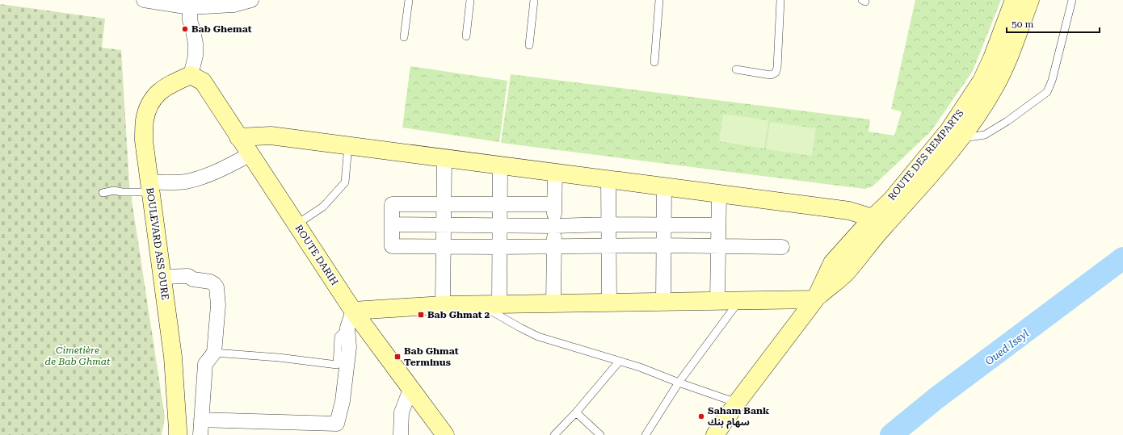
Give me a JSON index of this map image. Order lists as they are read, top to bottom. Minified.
{"streets":{"street":["ROUTE DES REMPARTS","BOULEVARD ASS OURE","ROUTE DARIH"]},"crossings":[["BOULEVARD ASS OURE","ROUTE DARIH"]],"water":["Oued Issyl"],"parks":["Cimetière de Bab Ghmat"],"places":{"other":["Bab Ghemat","Saham Bank سهام بنك"],"transit":["Bab Ghmat 2","Bab Ghmat Terminus"]},"scale_bar":"50 m"}
